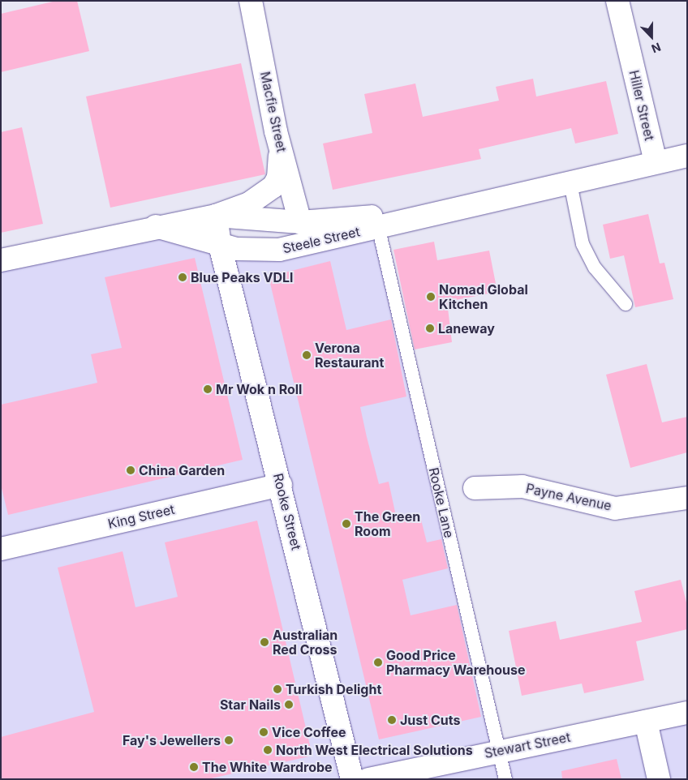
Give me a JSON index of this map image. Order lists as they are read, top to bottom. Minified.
{"streets":{"street":["Hiller Street","Macfie Street","Steele Street","Payne Avenue","Rooke Street","King Street","Stewart Street"],"lane":["Rooke Lane"]},"crossings":[["Hiller Street","Steele Street"],["Macfie Street","Steele Street"],["Steele Street","Rooke Lane"],["Steele Street","Rooke Street"],["Rooke Lane","Stewart Street"],["Rooke Street","King Street"]],"places":["Blue Peaks VDLl","Nomad Global Kitchen","Laneway","Verona Restaurant","Mr Wok n Roll","China Garden","The Green Room","Australian Red Cross","Good Price Pharmacy Warehouse","Turkish Delight","Star Nails","Just Cuts","Vice Coffee","Fay's Jewellers","North West Electrical Solutions","The White Wardrobe"],"north":"bottom"}
